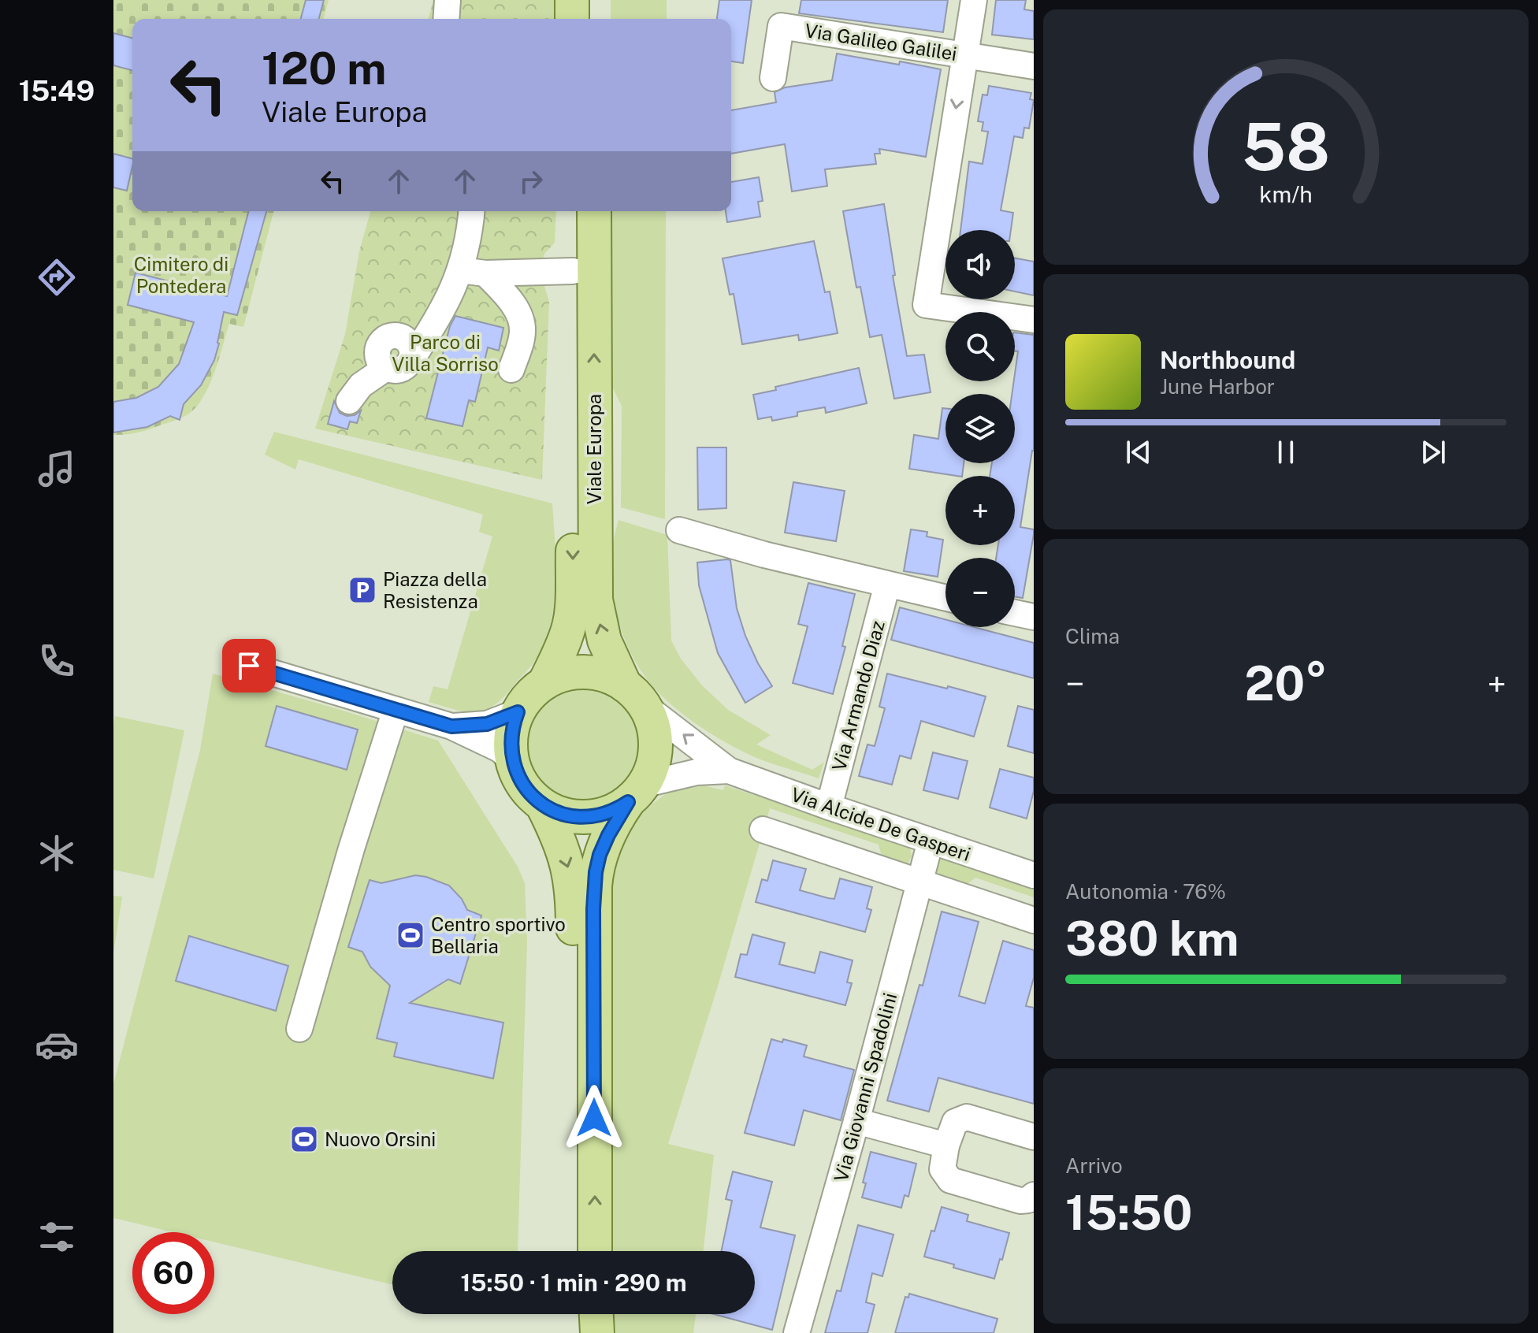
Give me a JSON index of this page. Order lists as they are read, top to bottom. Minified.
{"streets":{"main road":["Viale Europa"],"street":["Via Galileo Galilei","Via Armando Diaz","Via Alcide De Gasperi","Via Giovanni Spadolini"]},"crossings":[["Viale Europa","Via Alcide De Gasperi"],["Via Armando Diaz","Via Alcide De Gasperi"],["Via Alcide De Gasperi","Via Giovanni Spadolini"]],"parks":["Cimitero di Pontedera","Parco di Villa Sorriso"],"places":{"parking":["Piazza della Resistenza"],"sports":["Centro sportivo Bellaria","Nuovo Orsini"]},"page":{"tabs":"15:49","turn":["120 m","Viale Europa"],"map_buttons":["+","−"],"song":["Northbound","June Harbor"],"tile":["Clima",["Autonomia · 76%","380 km"],["Arrivo","15:50"]],"heat":["−","20°","+"],"limit":"60","trip":"15:50 · 1 min · 290 m","gauge":["58","km/h"]}}
